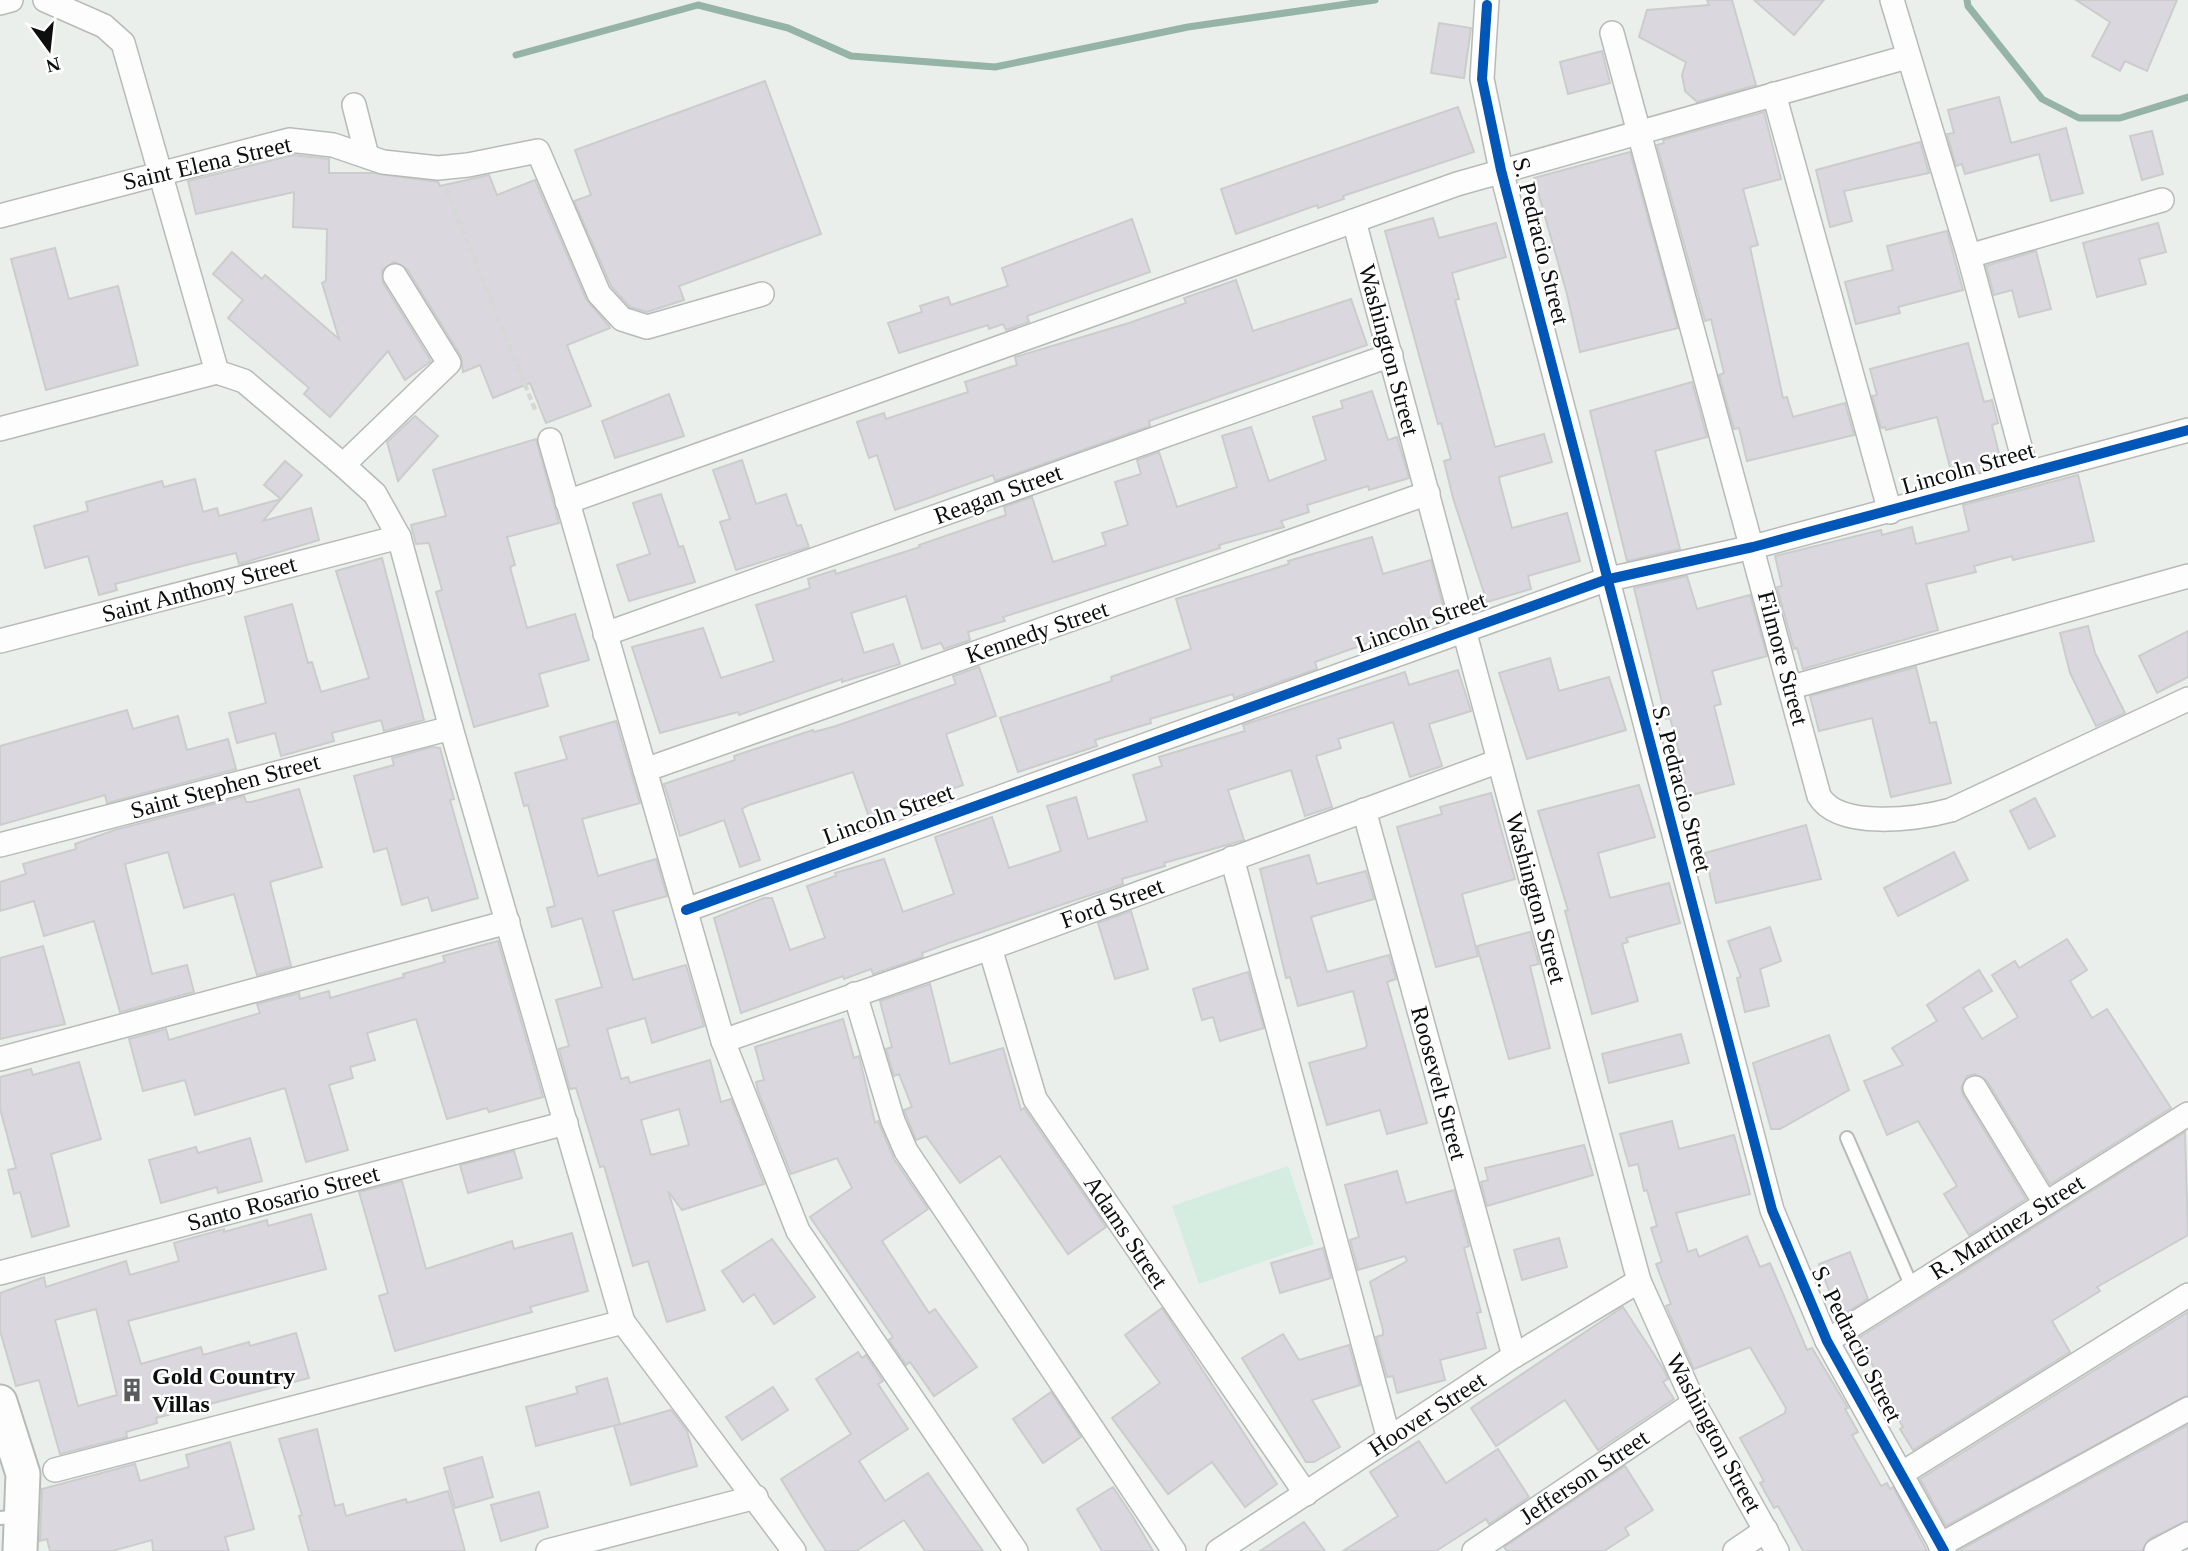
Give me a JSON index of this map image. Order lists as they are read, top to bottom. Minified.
{"streets":{"street":["Saint Elena Street","S. Pedracio Street","Washington Street","Lincoln Street","Reagan Street","Saint Anthony Street","Kennedy Street","Filmore Street","Saint Stephen Street","Ford Street","Roosevelt Street","Santo Rosario Street","R. Martinez Street","Adams Street","Hoover Street","Jefferson Street"]},"crossings":[["S. Pedracio Street","Lincoln Street"],["S. Pedracio Street","R. Martinez Street"],["Washington Street","Lincoln Street"],["Washington Street","Reagan Street"],["Washington Street","Kennedy Street"],["Washington Street","Ford Street"],["Washington Street","Hoover Street"],["Washington Street","Jefferson Street"],["Lincoln Street","Filmore Street"],["Ford Street","Roosevelt Street"],["Ford Street","Adams Street"],["Roosevelt Street","Hoover Street"],["Adams Street","Hoover Street"]],"places":{"building":["Gold Country Villas"]},"north":"bottom"}
